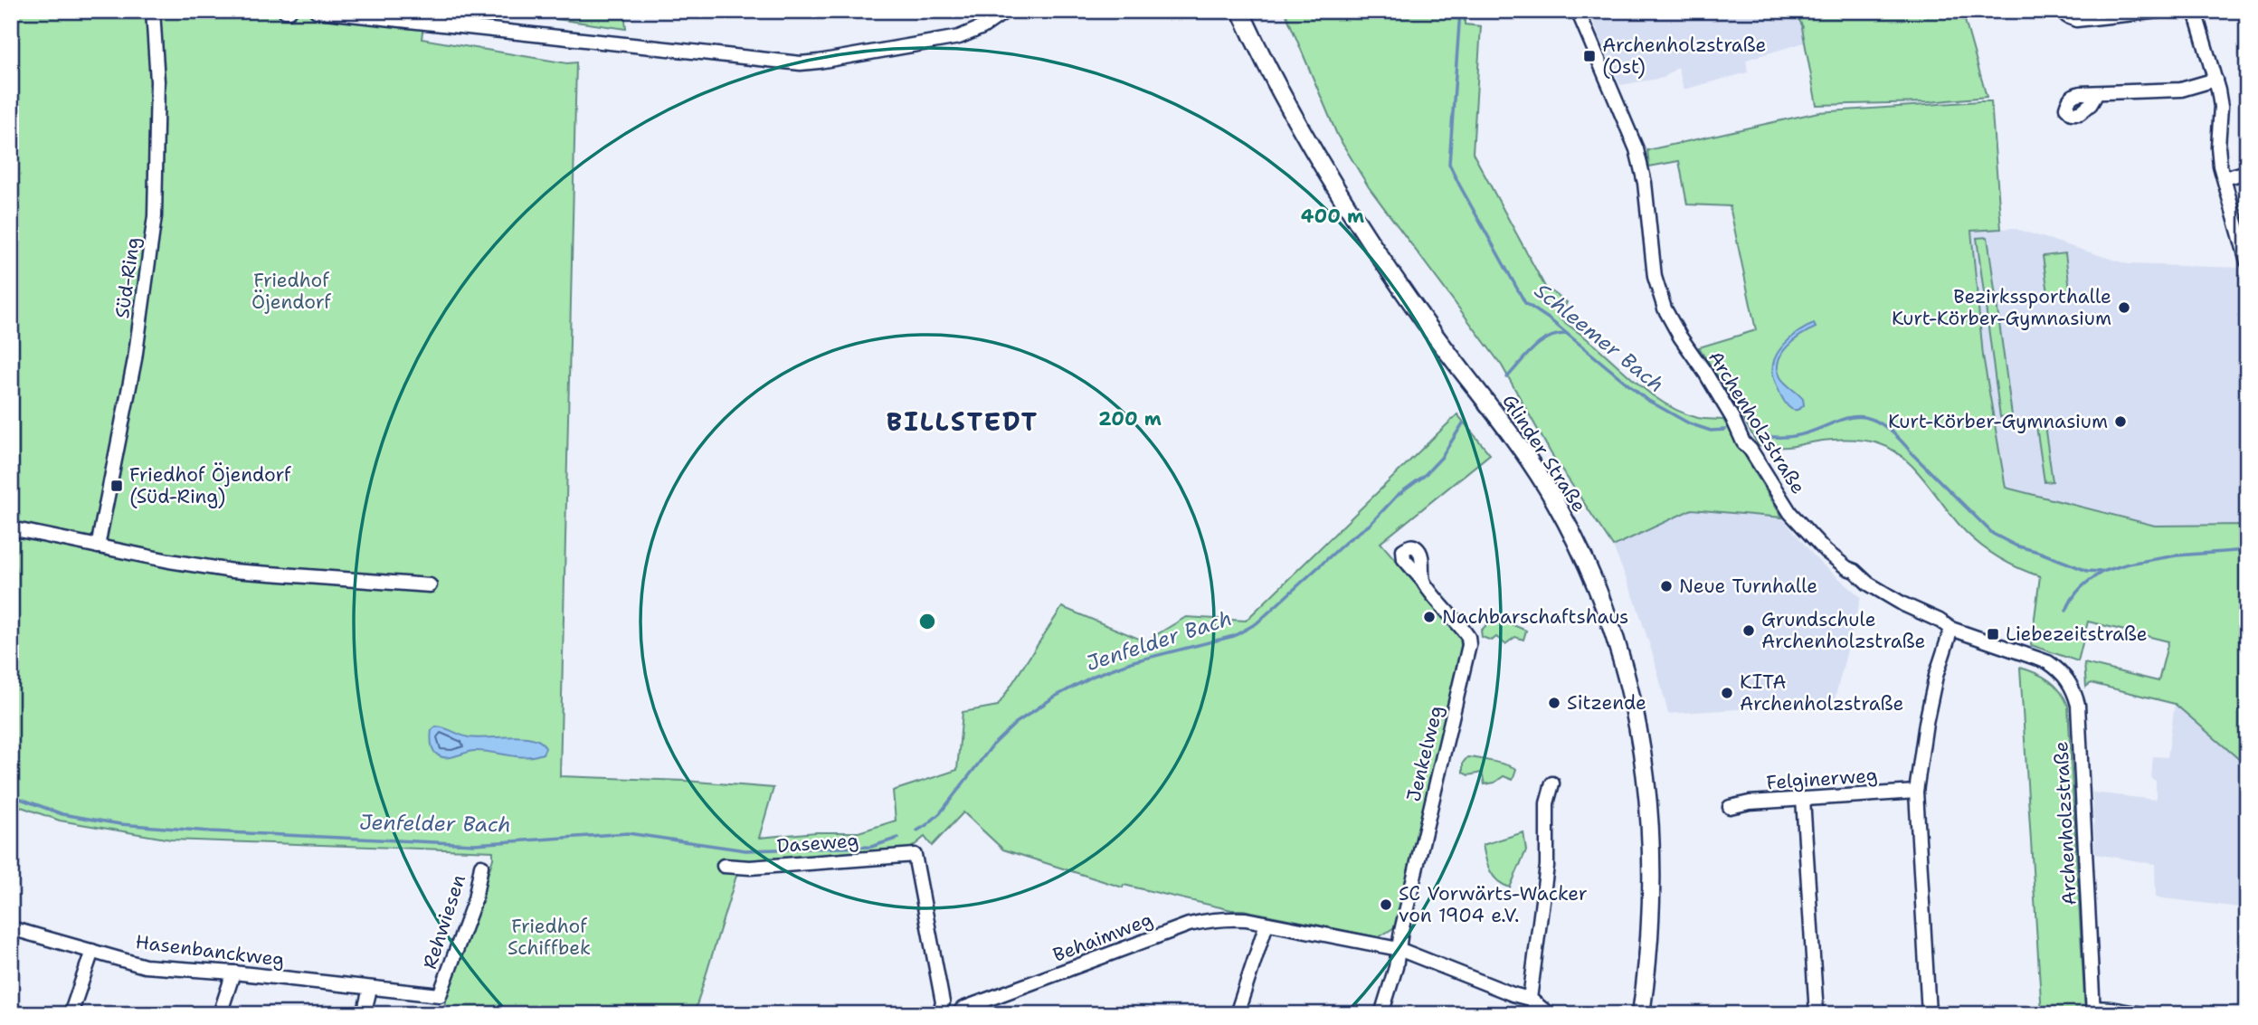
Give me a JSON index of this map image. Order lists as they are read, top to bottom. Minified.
{"streets":{"main road":["Glinder Straße"],"street":["Süd-Ring","Archenholzstraße","Jenkelweg","Felginerweg","Daseweg","Rehwiesen","Behaimweg","Hasenbanckweg"]},"crossings":[["Jenkelweg","Behaimweg"],["Rehwiesen","Hasenbanckweg"]],"districts":["BILLSTEDT"],"water":["Schleemer Bach","Jenfelder Bach"],"parks":["Friedhof Öjendorf","Friedhof Schiffbek"],"places":{"transit":["Archenholzstraße (Ost)","Friedhof Öjendorf (Süd-Ring)","Liebezeitstraße"],"other":["Bezirkssporthalle Kurt-Körber-Gymnasium","Kurt-Körber-Gymnasium","Neue Turnhalle","Nachbarschaftshaus","Grundschule Archenholzstraße","KITA Archenholzstraße","Sitzende","SC Vorwärts-Wacker von 1904 e.V."]},"rings":["400 m","200 m"]}
